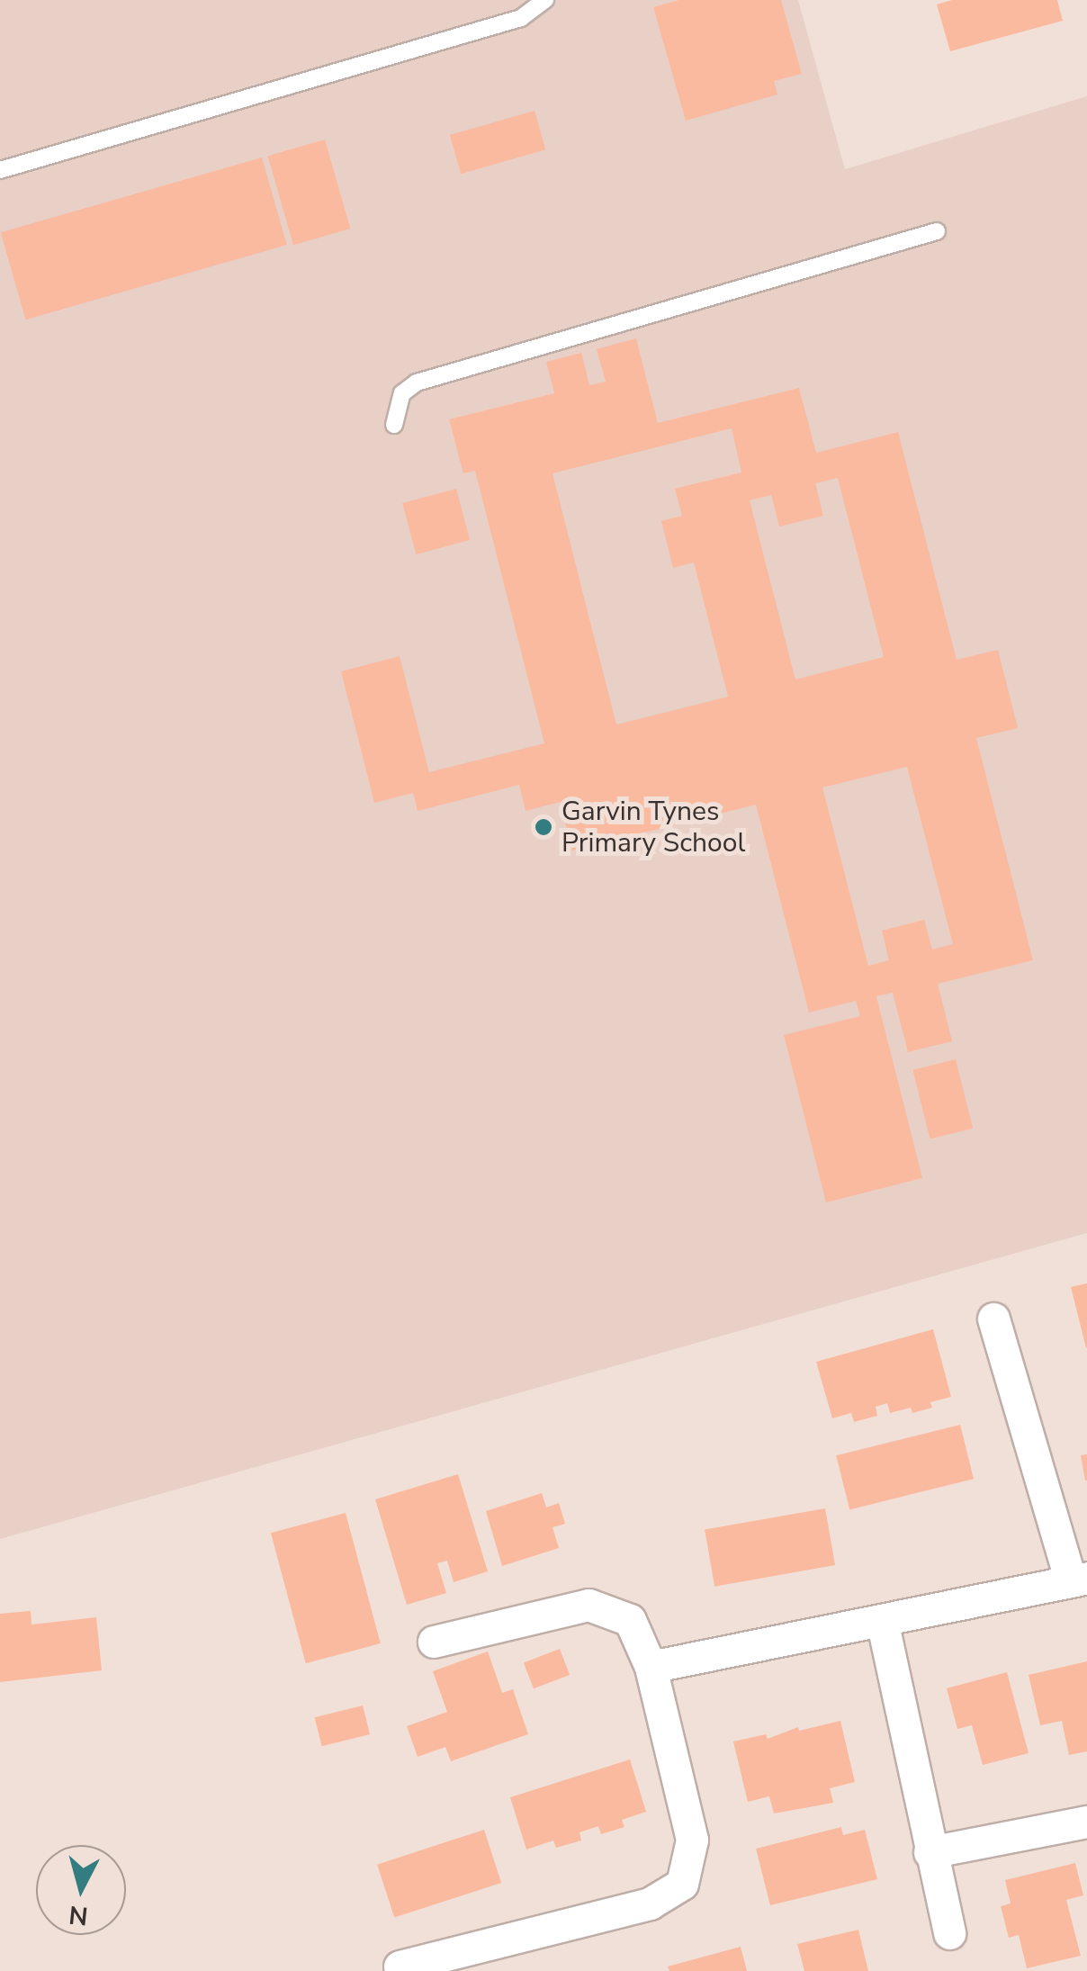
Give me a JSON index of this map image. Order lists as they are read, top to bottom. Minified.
{"places":["Garvin Tynes Primary School"],"north":"bottom"}
